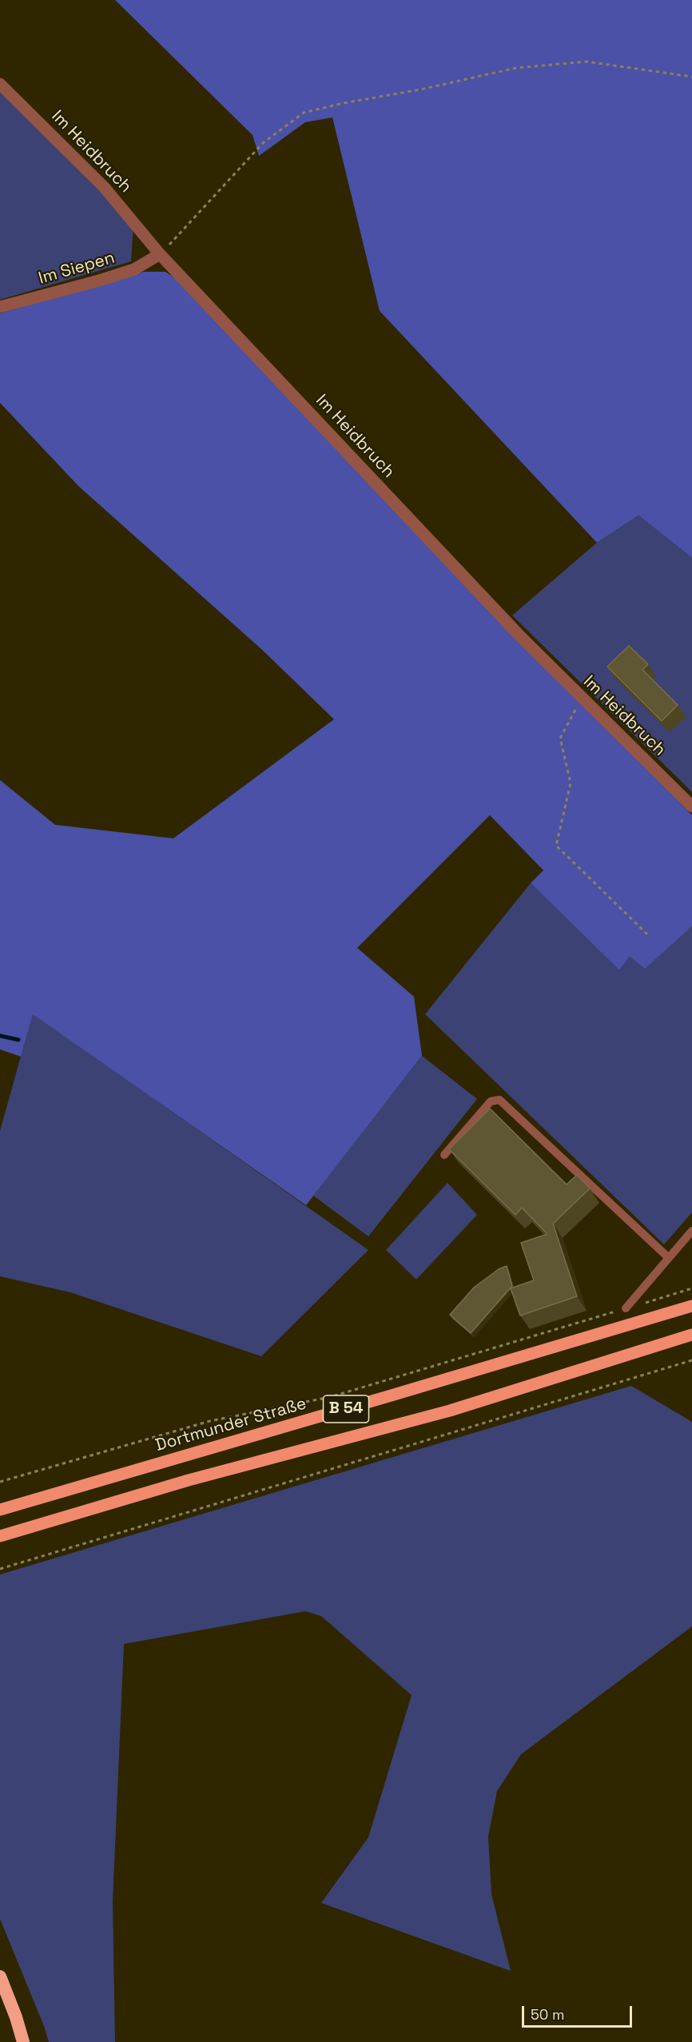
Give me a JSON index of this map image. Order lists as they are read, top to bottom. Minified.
{"streets":{"main road":["B 54","Dortmunder Straße"],"street":["Im Heidbruch","Im Siepen"]},"crossings":[["Im Heidbruch","Im Siepen"]],"scale_bar":"50 m"}
